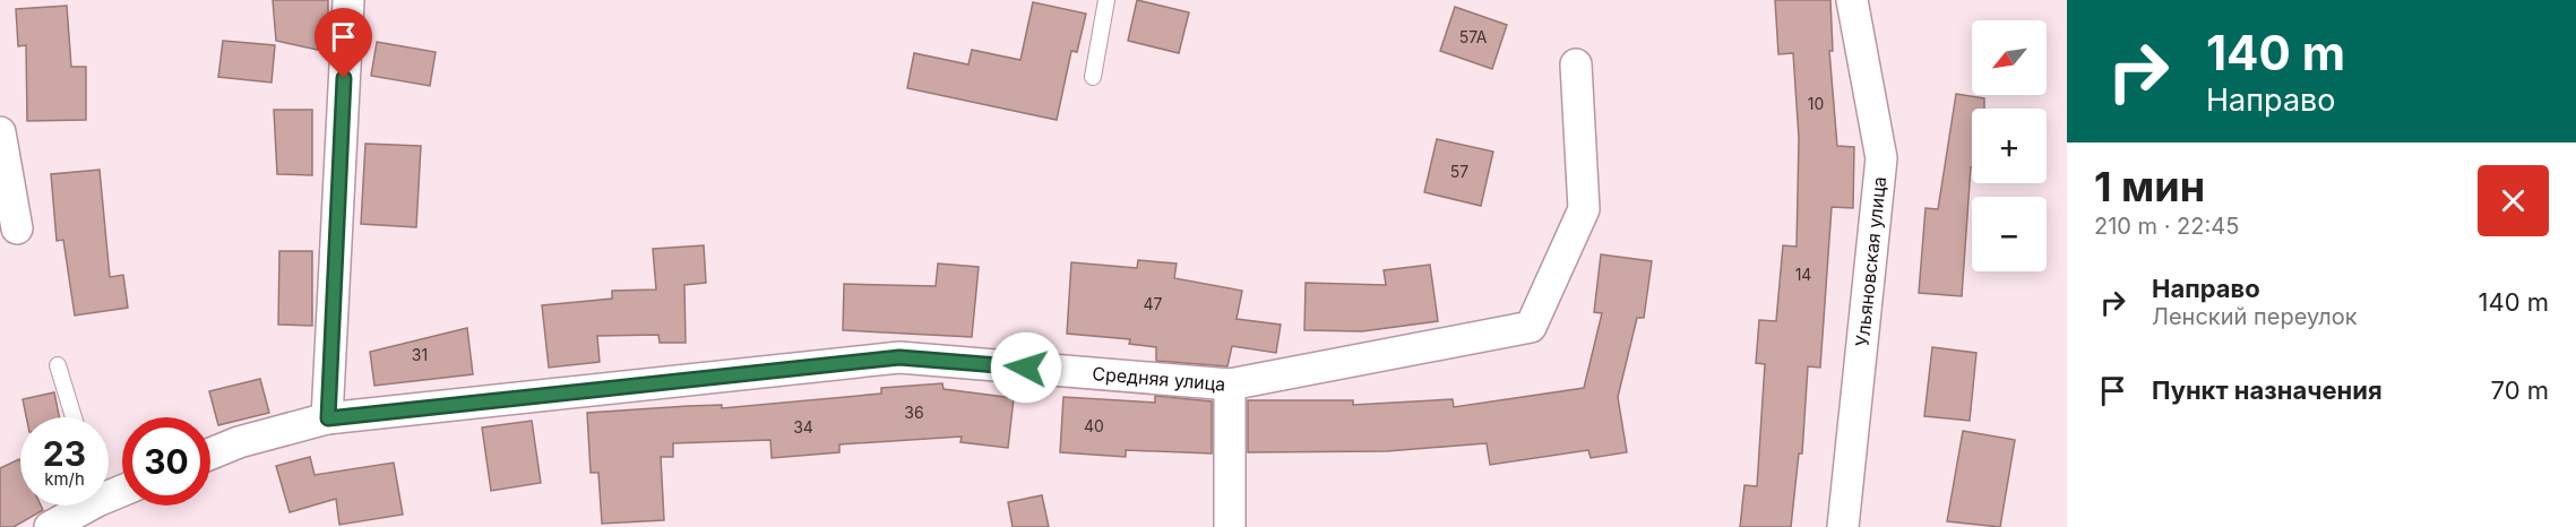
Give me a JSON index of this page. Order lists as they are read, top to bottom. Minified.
{"streets":{"street":["Ульяновская улица","Средняя улица"]},"house_numbers":["57А","10","57","14","47","31","36","40","34"],"north":"bottom left","page":{"turn":["140 m","Направо"],"map_buttons":["+","−"],"heading":["1 мин","210 m · 22:45"],"list":[{"name":"Направо","note":"Ленский переулок","value":"140 m"},{"name":"Пункт назначения","value":"70 m"}],"speed":"23 km/h","limit":"30"}}
